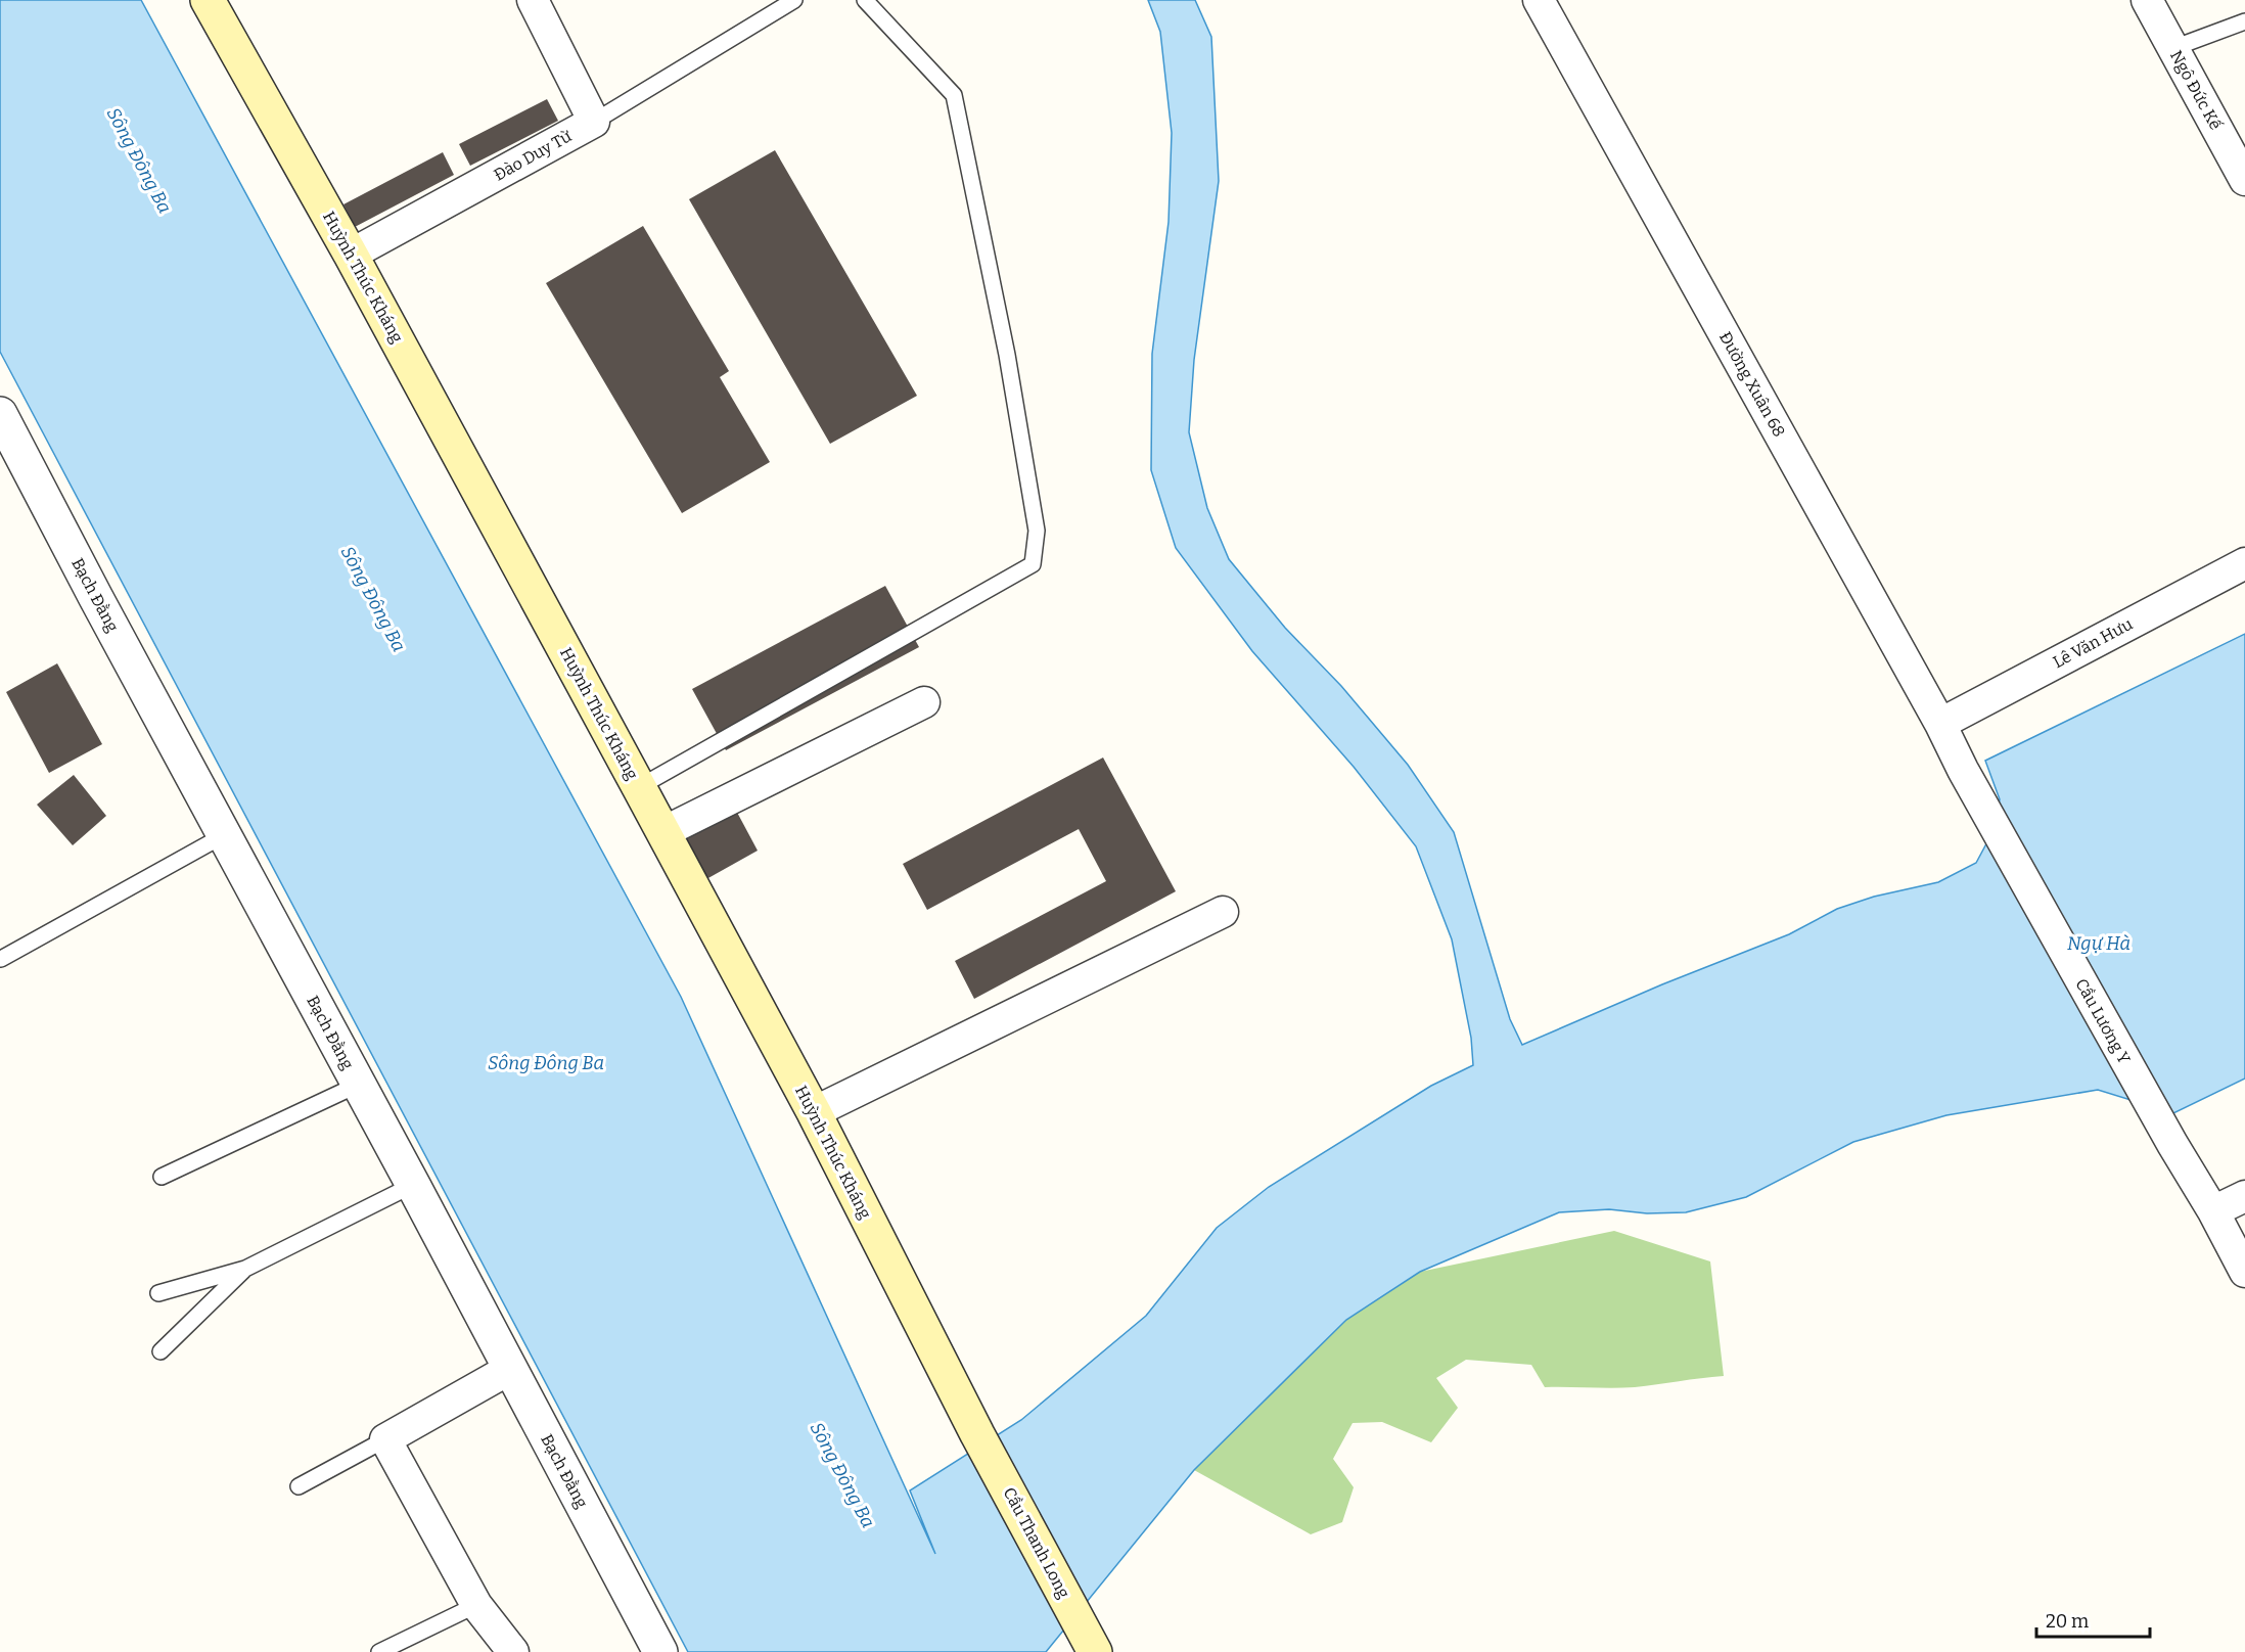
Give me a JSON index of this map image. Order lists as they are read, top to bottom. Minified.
{"streets":{"main road":["Huỳnh Thúc Kháng","Cầu Thanh Long"],"street":["Ngô Đức Kế","Đào Duy Từ","Đường Xuân 68","Bạch Đằng","Lê Văn Hưu","Cầu Lương Y"]},"crossings":[["Đào Duy Từ","Huỳnh Thúc Kháng"],["Huỳnh Thúc Kháng","Cầu Thanh Long"],["Đường Xuân 68","Lê Văn Hưu"],["Đường Xuân 68","Cầu Lương Y"]],"water":["Sông Đông Ba","Ngự Hà"],"scale_bar":"20 m"}
